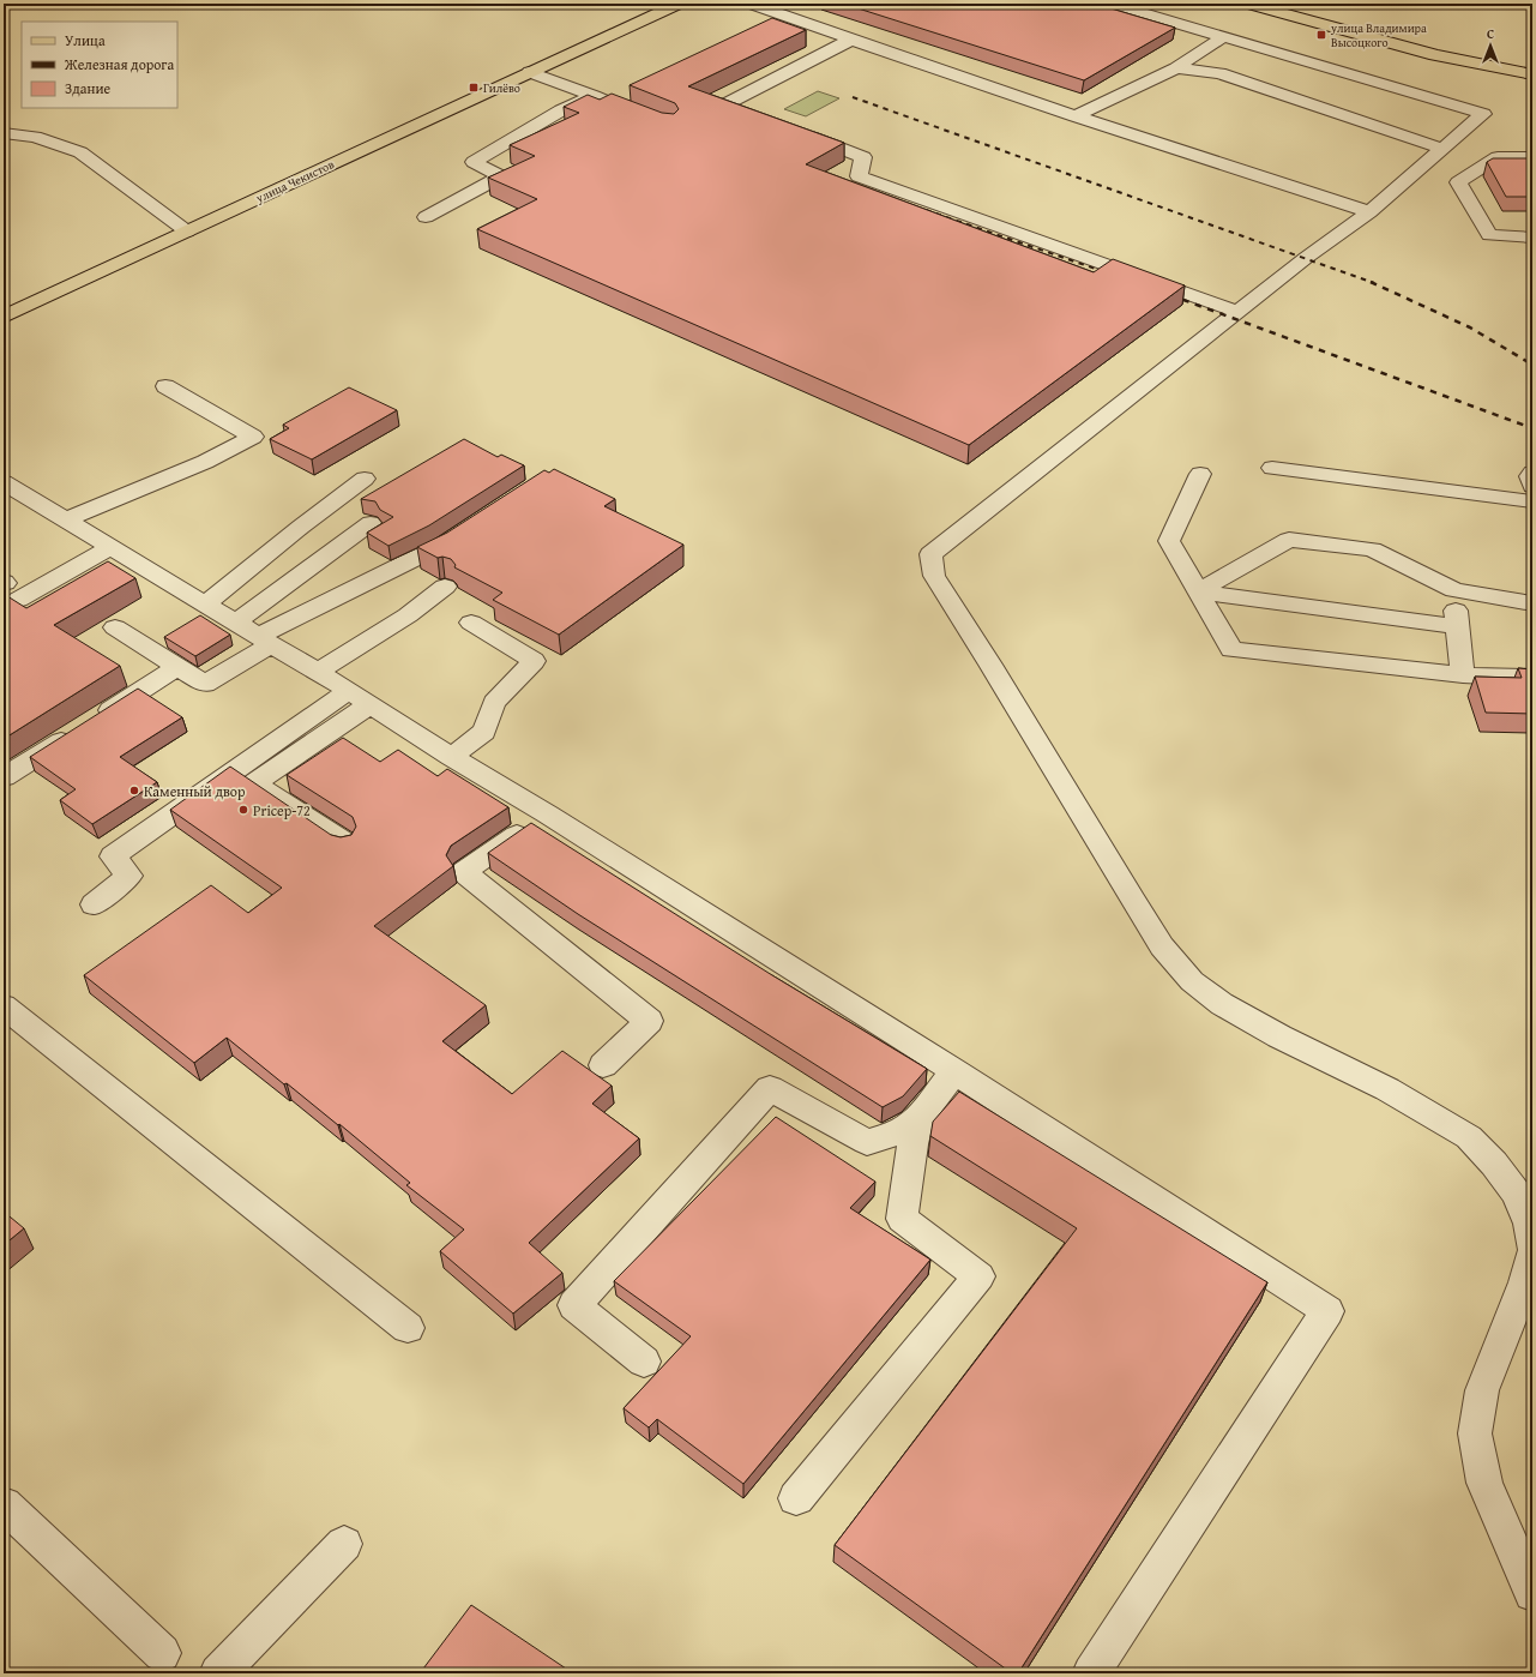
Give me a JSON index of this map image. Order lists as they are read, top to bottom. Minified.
{"streets":{"main road":["улица Чекистов"]},"places":{"transit":["улица Владимира Высоцкого","Гилёво"],"other":["Каменный двор","Pricep-72"]},"legend":["Улица","Железная дорога","Здание"],"north":"top"}
